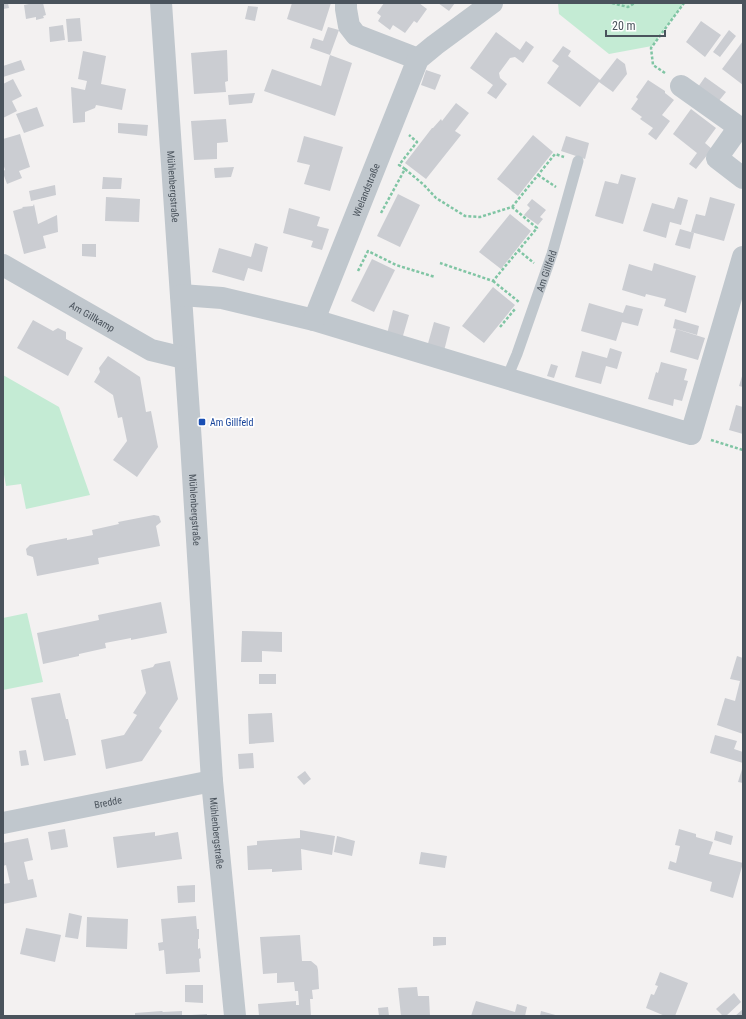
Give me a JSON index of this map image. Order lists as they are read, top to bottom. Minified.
{"streets":{"street":["Mühlenbergstraße","Wielandstraße","Am Gillkamp","Bredde"],"lane":["Am Gillfeld"]},"crossings":[["Mühlenbergstraße","Am Gillkamp"],["Mühlenbergstraße","Bredde"]],"places":{"transit":["Am Gillfeld"]},"scale_bar":"20 m"}
